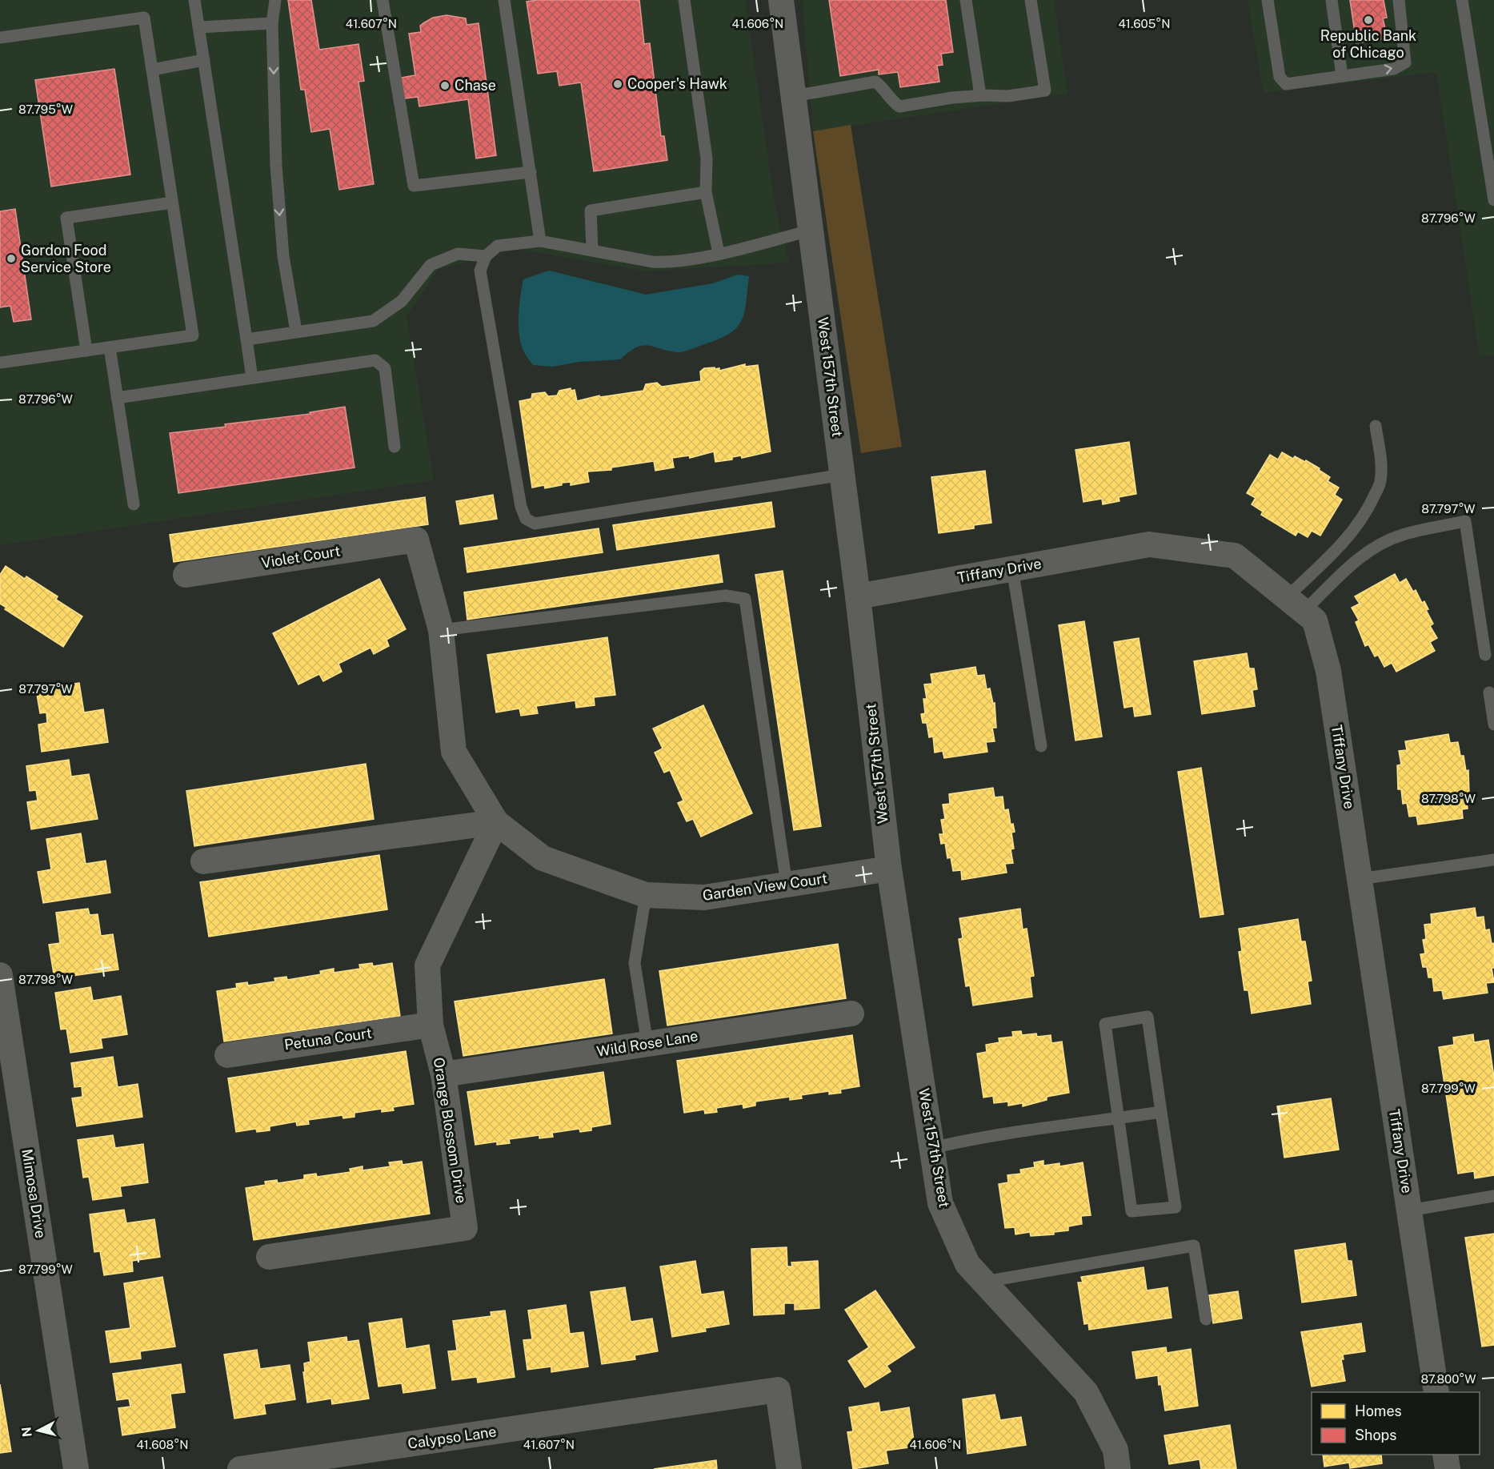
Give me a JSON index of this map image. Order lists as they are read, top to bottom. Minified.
{"streets":{"street":["West 157th Street","Violet Court","Tiffany Drive","Garden View Court","Petuna Court","Wild Rose Lane","Orange Blossom Drive","Mimosa Drive","Calypso Lane"]},"crossings":[["West 157th Street","Tiffany Drive"],["West 157th Street","Garden View Court"],["Violet Court","Garden View Court"],["Garden View Court","Orange Blossom Drive"],["Petuna Court","Orange Blossom Drive"],["Wild Rose Lane","Orange Blossom Drive"]],"places":["Republic Bank of Chicago","Cooper's Hawk","Chase","Gordon Food Service Store"],"legend":["Homes","Shops"],"north":"left","coordinates":["41.607°N","41.606°N","41.605°N","87.795°W","87.796°W","87.797°W","87.798°W","87.799°W","87.800°W","41.608°N"]}
